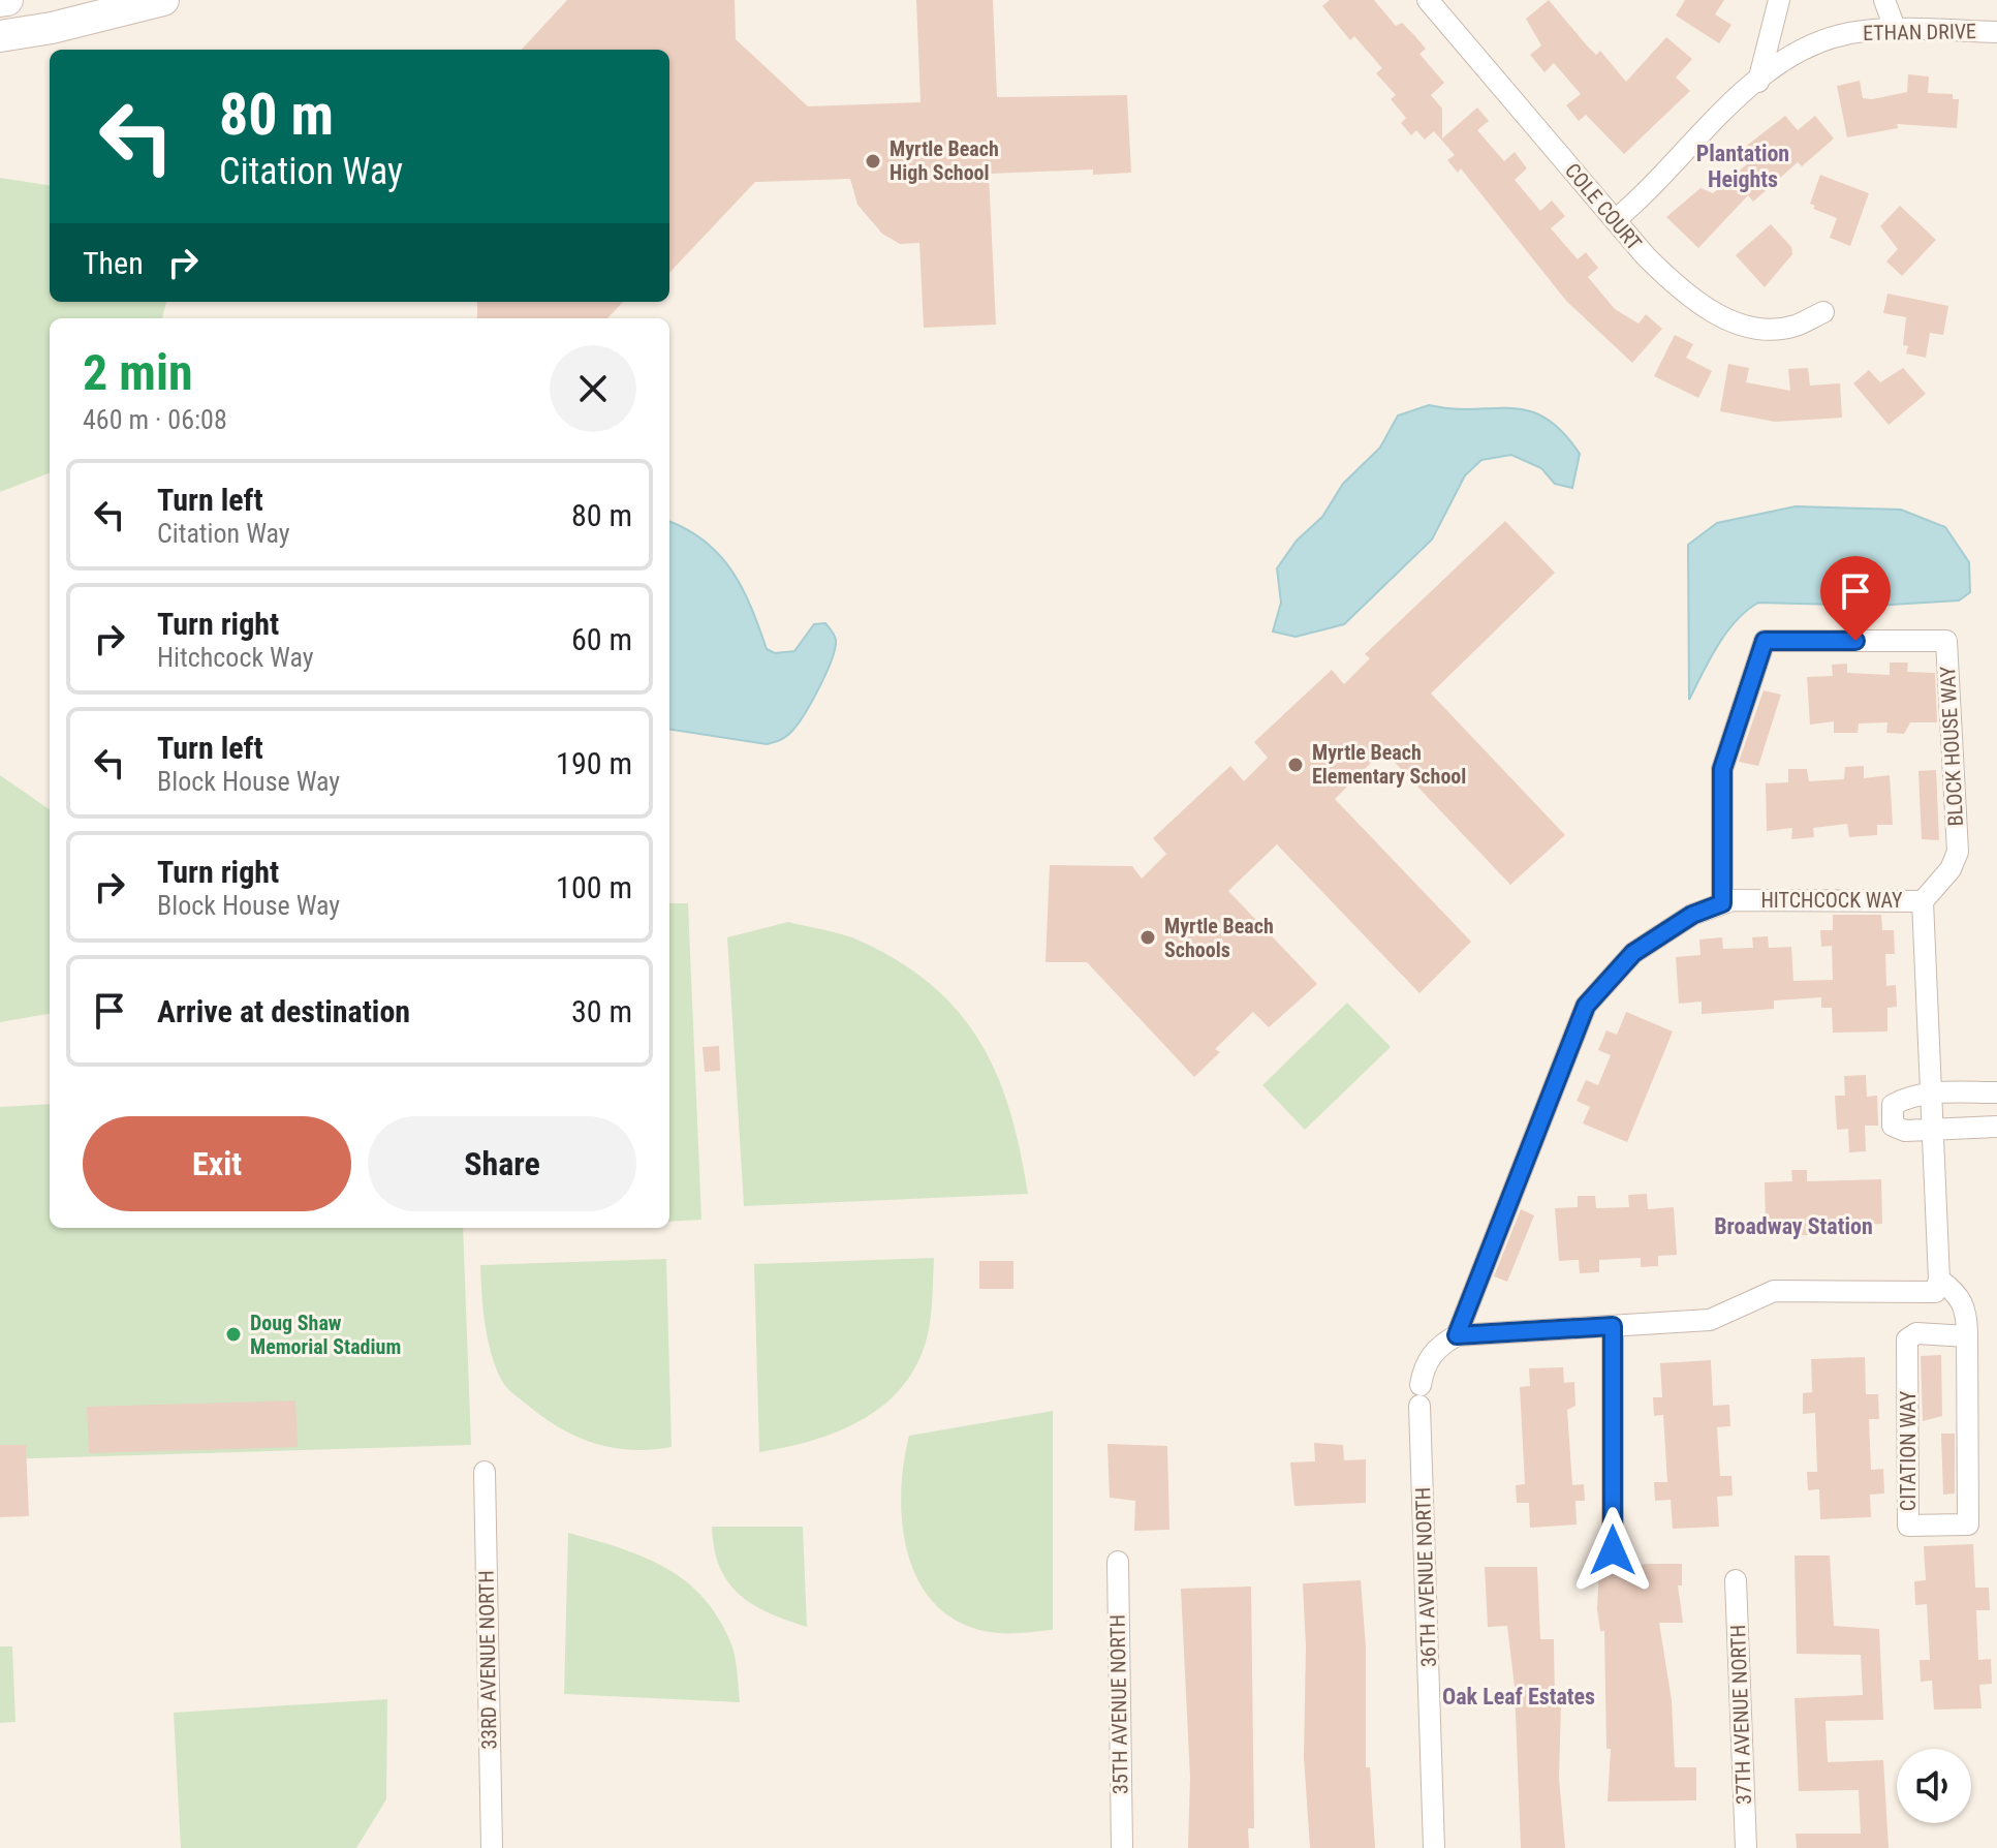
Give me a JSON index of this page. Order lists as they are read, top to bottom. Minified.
{"streets":{"street":["ETHAN DRIVE","COLE COURT","BLOCK HOUSE WAY","HITCHCOCK WAY","CITATION WAY","36TH AVENUE NORTH","33RD AVENUE NORTH","35TH AVENUE NORTH","37TH AVENUE NORTH"]},"crossings":[["ETHAN DRIVE","COLE COURT"],["BLOCK HOUSE WAY","HITCHCOCK WAY"],["HITCHCOCK WAY","36TH AVENUE NORTH"]],"districts":["Plantation Heights","Broadway Station","Oak Leaf Estates"],"places":["Myrtle Beach High School","Myrtle Beach Elementary School","Myrtle Beach Schools","Doug Shaw Memorial Stadium"],"page":{"turn":["80 m","Citation Way"],"then":"Then","heading":["2 min","460 m · 06:08"],"list":[{"name":"Turn left","note":"Citation Way","value":"80 m"},{"name":"Turn right","note":"Hitchcock Way","value":"60 m"},{"name":"Turn left","note":"Block House Way","value":"190 m"},{"name":"Turn right","note":"Block House Way","value":"100 m"},{"name":"Arrive at destination","value":"30 m"}],"buttons":["Exit","Share"]}}
